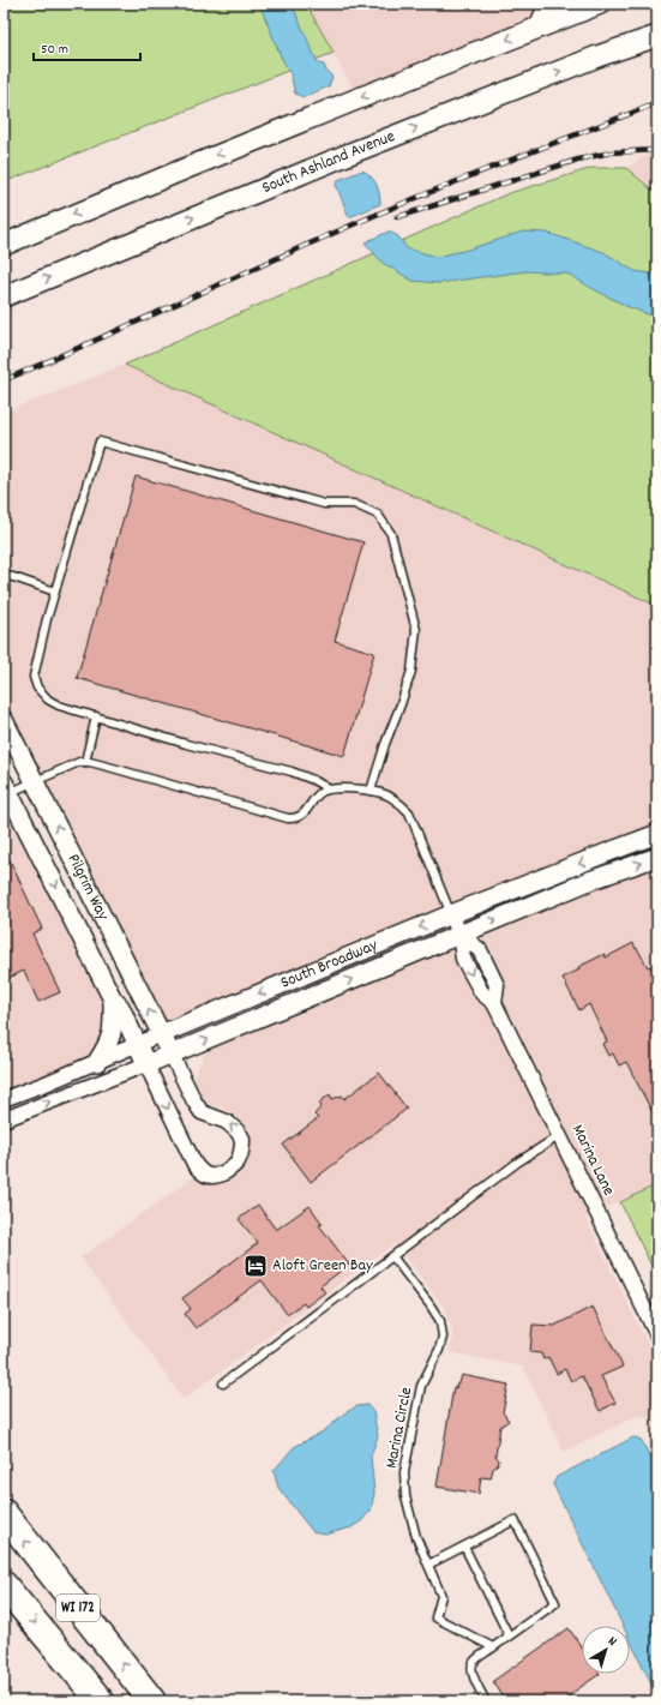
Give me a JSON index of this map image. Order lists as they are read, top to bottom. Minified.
{"streets":{"highway":["WI 172"],"main road":["South Ashland Avenue"],"street":["Pilgrim Way","South Broadway","Marina Lane"],"lane":["Marina Circle"]},"crossings":[["Pilgrim Way","South Broadway"],["South Broadway","Marina Lane"]],"places":{"hotel":["Aloft Green Bay"]},"scale_bar":"50 m","north":"top right"}
